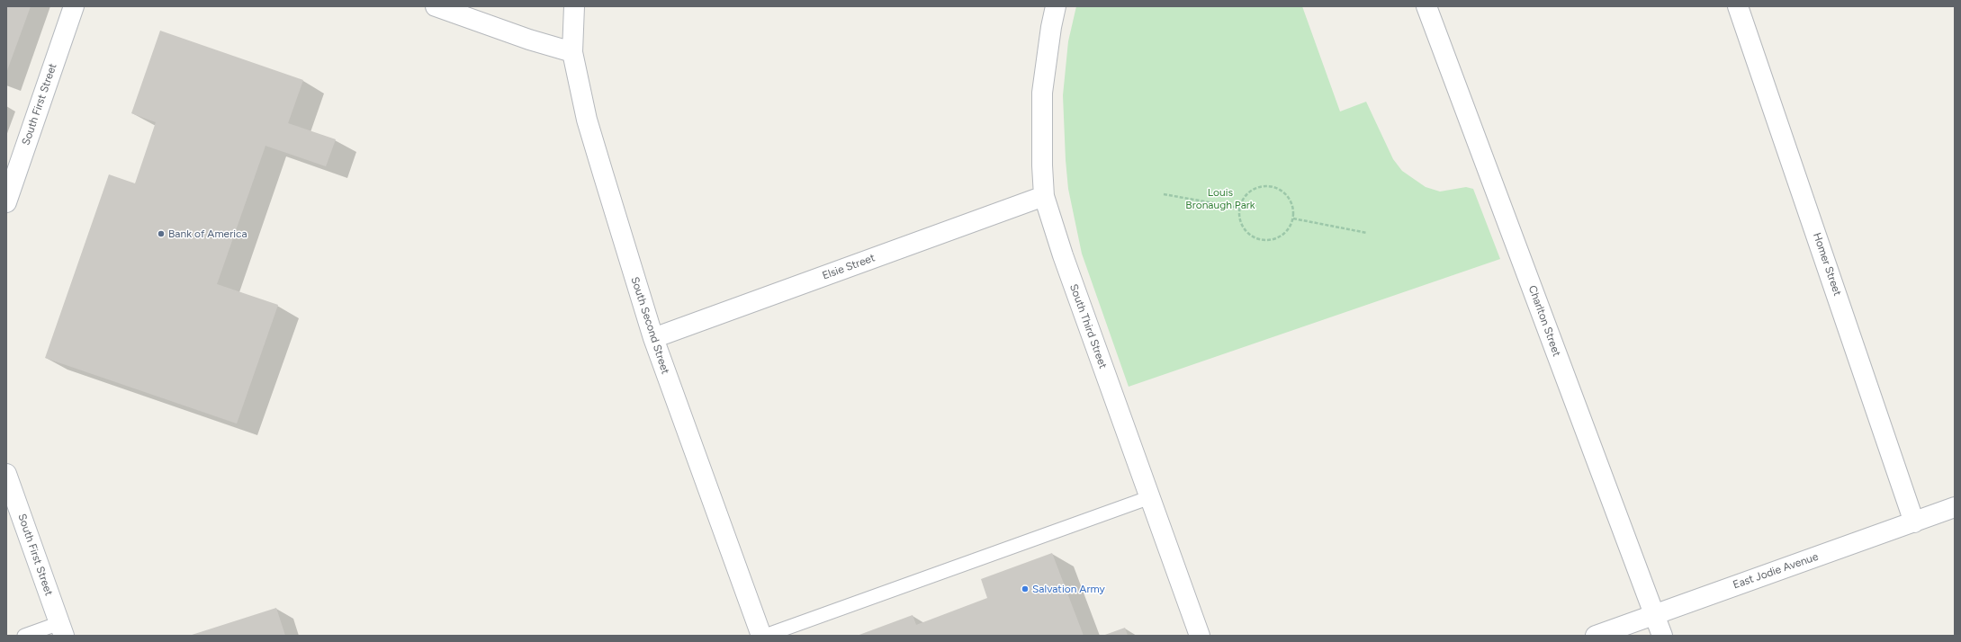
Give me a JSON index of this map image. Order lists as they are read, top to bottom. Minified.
{"streets":{"street":["South First Street","Homer Street","Elsie Street","Charlton Street","South Second Street","South Third Street","East Jodie Avenue"]},"crossings":[["Homer Street","East Jodie Avenue"],["Elsie Street","South Second Street"],["Elsie Street","South Third Street"],["Charlton Street","East Jodie Avenue"]],"parks":["Louis Bronaugh Park"],"places":["Bank of America","Salvation Army"]}
